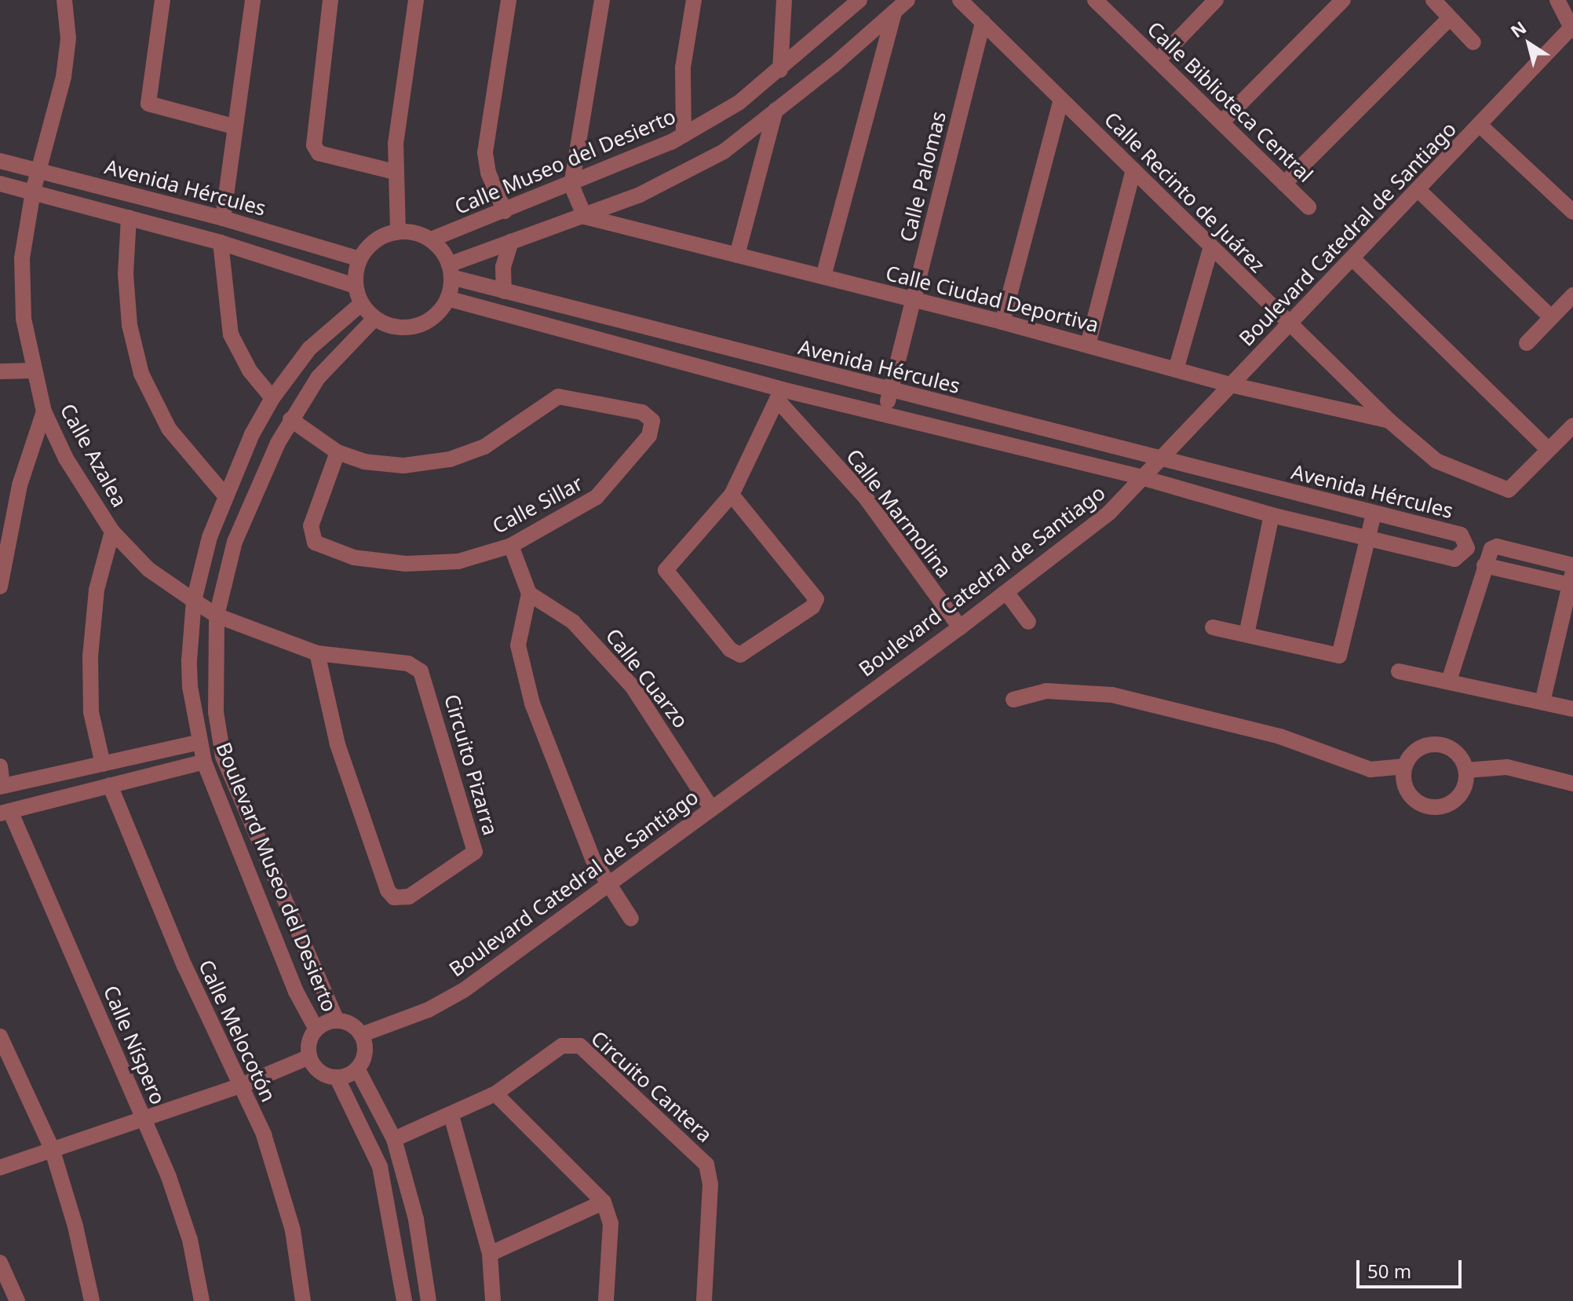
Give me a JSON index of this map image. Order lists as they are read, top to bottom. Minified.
{"streets":{"street":["Calle Biblioteca Central","Calle Museo del Desierto","Calle Palomas","Avenida Hércules","Calle Recinto de Juárez","Boulevard Catedral de Santiago","Calle Ciudad Deportiva","Calle Azalea","Calle Sillar","Calle Marmolina","Calle Cuarzo","Circuito Pizarra","Boulevard Museo del Desierto","Calle Melocotón","Calle Níspero","Circuito Cantera"]},"crossings":[["Calle Museo del Desierto","Avenida Hércules"],["Calle Museo del Desierto","Boulevard Museo del Desierto"],["Calle Palomas","Avenida Hércules"],["Calle Palomas","Calle Recinto de Juárez"],["Calle Palomas","Calle Ciudad Deportiva"],["Avenida Hércules","Boulevard Catedral de Santiago"],["Avenida Hércules","Calle Azalea"],["Avenida Hércules","Calle Marmolina"],["Avenida Hércules","Boulevard Museo del Desierto"],["Calle Recinto de Juárez","Boulevard Catedral de Santiago"],["Calle Recinto de Juárez","Calle Ciudad Deportiva"],["Boulevard Catedral de Santiago","Calle Ciudad Deportiva"],["Boulevard Catedral de Santiago","Calle Marmolina"],["Boulevard Catedral de Santiago","Calle Cuarzo"],["Boulevard Catedral de Santiago","Boulevard Museo del Desierto"],["Calle Azalea","Circuito Pizarra"],["Calle Azalea","Boulevard Museo del Desierto"],["Calle Sillar","Boulevard Museo del Desierto"],["Circuito Pizarra","Boulevard Museo del Desierto"]],"scale_bar":"50 m","north":"top left"}
